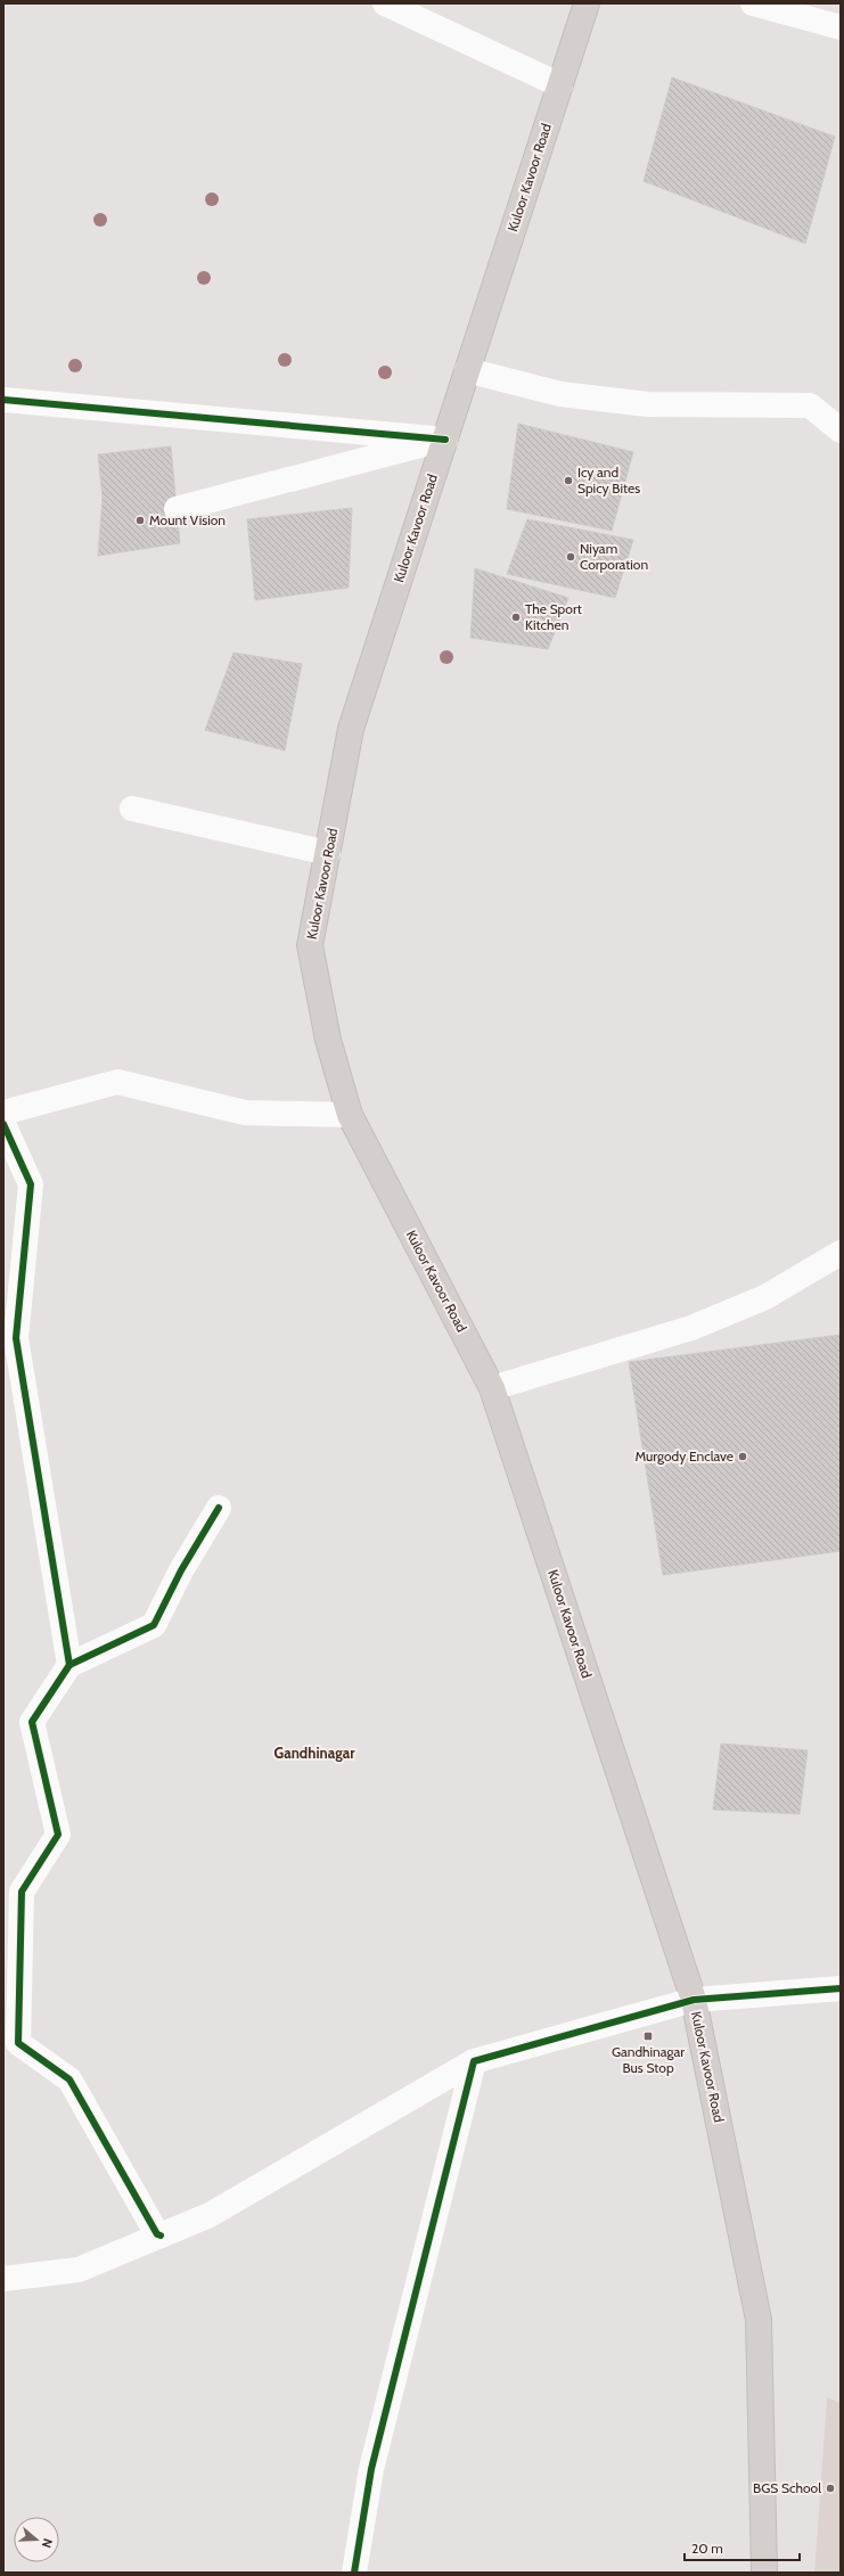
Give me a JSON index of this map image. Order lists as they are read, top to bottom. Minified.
{"streets":{"main road":["Kuloor Kavoor Road"]},"districts":["Gandhinagar"],"places":{"other":["Icy and Spicy Bites","Mount Vision","Niyam Corporation","The Sport Kitchen","Murgody Enclave","BGS School"],"transit":["Gandhinagar Bus Stop"]},"scale_bar":"20 m","north":"right"}
